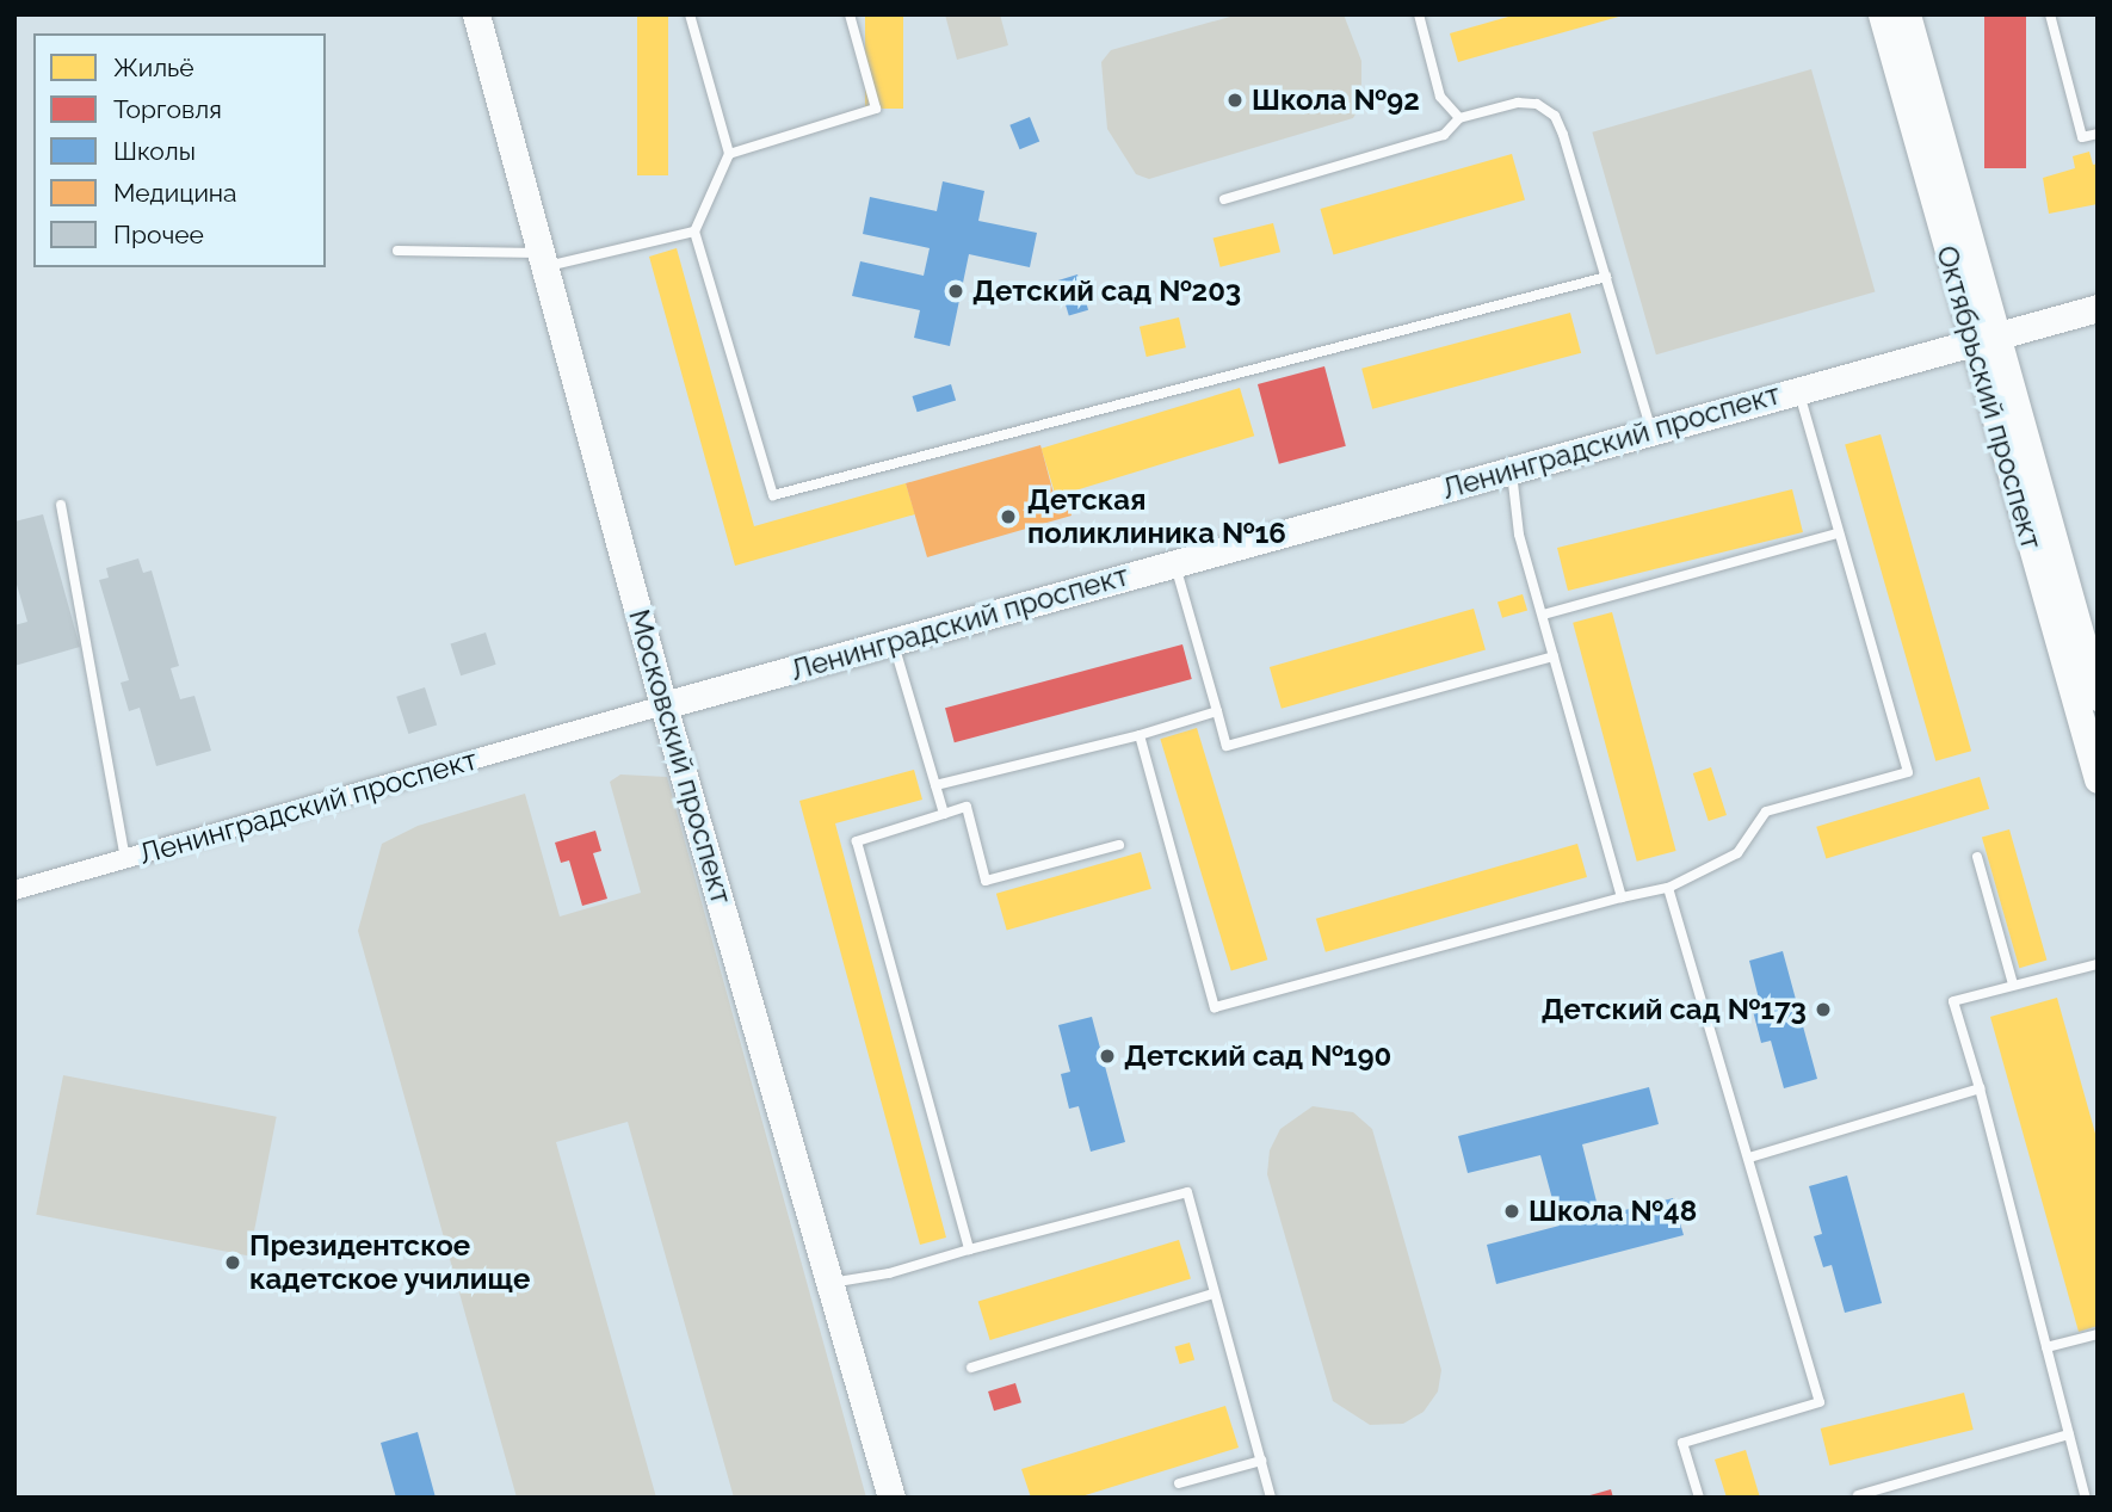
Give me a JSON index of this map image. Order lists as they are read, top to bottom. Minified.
{"streets":{"street":["Октябрьский проспект","Ленинградский проспект","Московский проспект"]},"crossings":[["Октябрьский проспект","Ленинградский проспект"],["Ленинградский проспект","Московский проспект"]],"places":["Школа №92","Детский сад №203","Детская поликлиника №16","Детский сад №173","Детский сад №190","Школа №48","Президентское кадетское училище"],"legend":["Жильё","Торговля","Школы","Медицина","Прочее"]}
